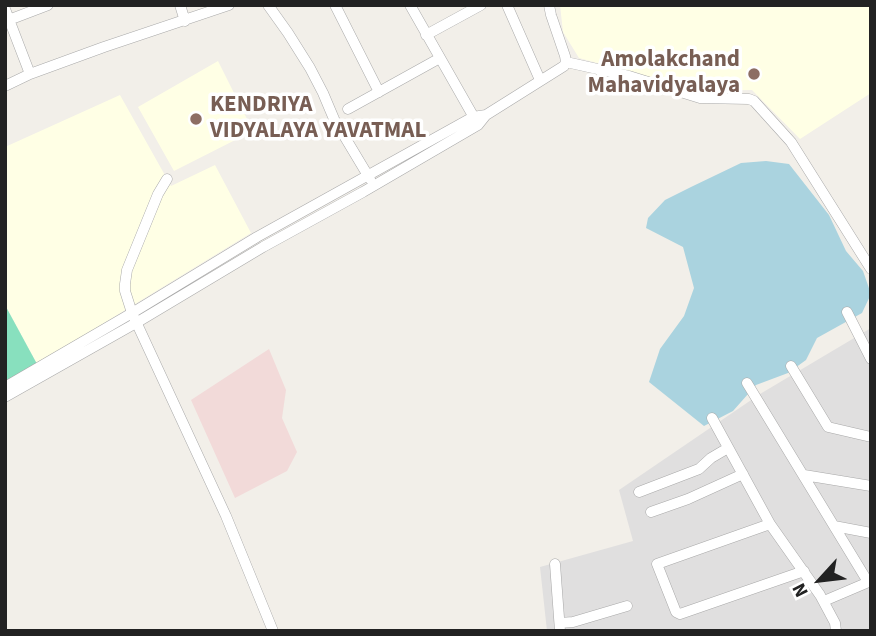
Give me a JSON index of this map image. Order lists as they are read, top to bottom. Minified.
{"places":["Amolakchand Mahavidyalaya","KENDRIYA VIDYALAYA YAVATMAL"],"north":"bottom left"}
